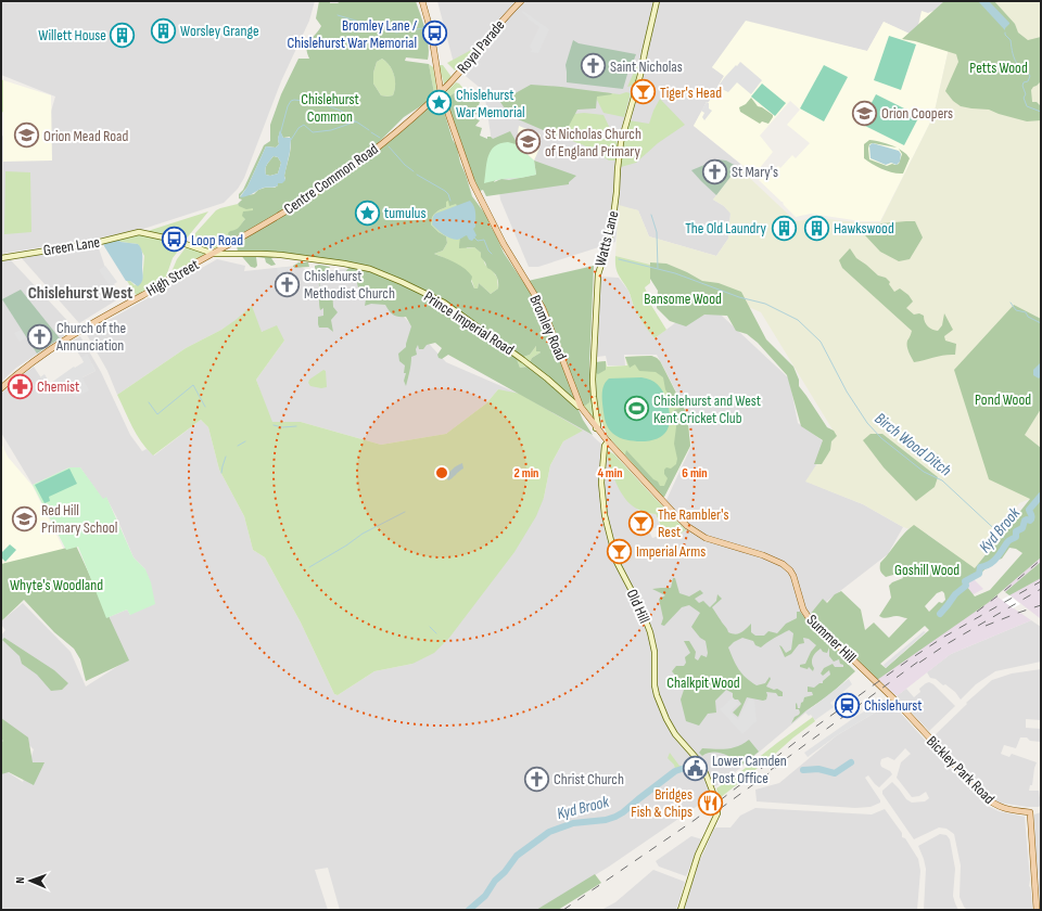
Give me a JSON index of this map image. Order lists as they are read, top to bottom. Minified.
{"streets":{"main road":["Royal Parade","Centre Common Road","Watts Lane","Green Lane","High Street","Prince Imperial Road","Bromley Road","Old Hill","Summer Hill","Bickley Park Road"]},"crossings":[["Royal Parade","Centre Common Road"],["Royal Parade","Bromley Road"],["Centre Common Road","Green Lane"],["Centre Common Road","High Street"],["Centre Common Road","Prince Imperial Road"],["Centre Common Road","Bromley Road"],["Watts Lane","Bromley Road"],["Green Lane","High Street"],["Green Lane","Prince Imperial Road"],["High Street","Prince Imperial Road"],["Prince Imperial Road","Bromley Road"],["Bromley Road","Old Hill"],["Bromley Road","Summer Hill"],["Summer Hill","Bickley Park Road"]],"districts":["Chislehurst West"],"water":["Birch Wood Ditch","Kyd Brook"],"parks":["Petts Wood","Chislehurst Common","Bansome Wood","Pond Wood","Goshill Wood","Whyte's Woodland","Chalkpit Wood"],"places":{"building":["Worsley Grange","Willett House","The Old Laundry","Hawkswood"],"bus stop":["Bromley Lane / Chislehurst War Memorial","Loop Road"],"church":["Saint Nicholas","St Mary's","Chislehurst Methodist Church","Church of the Annunciation","Christ Church"],"bar":["Tiger's Head","The Rambler's Rest","Imperial Arms"],"place":["Chislehurst War Memorial","tumulus"],"school or university":["Orion Coopers","Orion Mead Road","St Nicholas Church of England Primary","Red Hill Primary School"],"pharmacy":["Chemist"],"sports":["Chislehurst and West Kent Cricket Club"],"station":["Chislehurst"],"public building":["Lower Camden Post Office"],"restaurant":["Bridges Fish & Chips"]},"north":"left","rings":["2 min","4 min","6 min"]}
